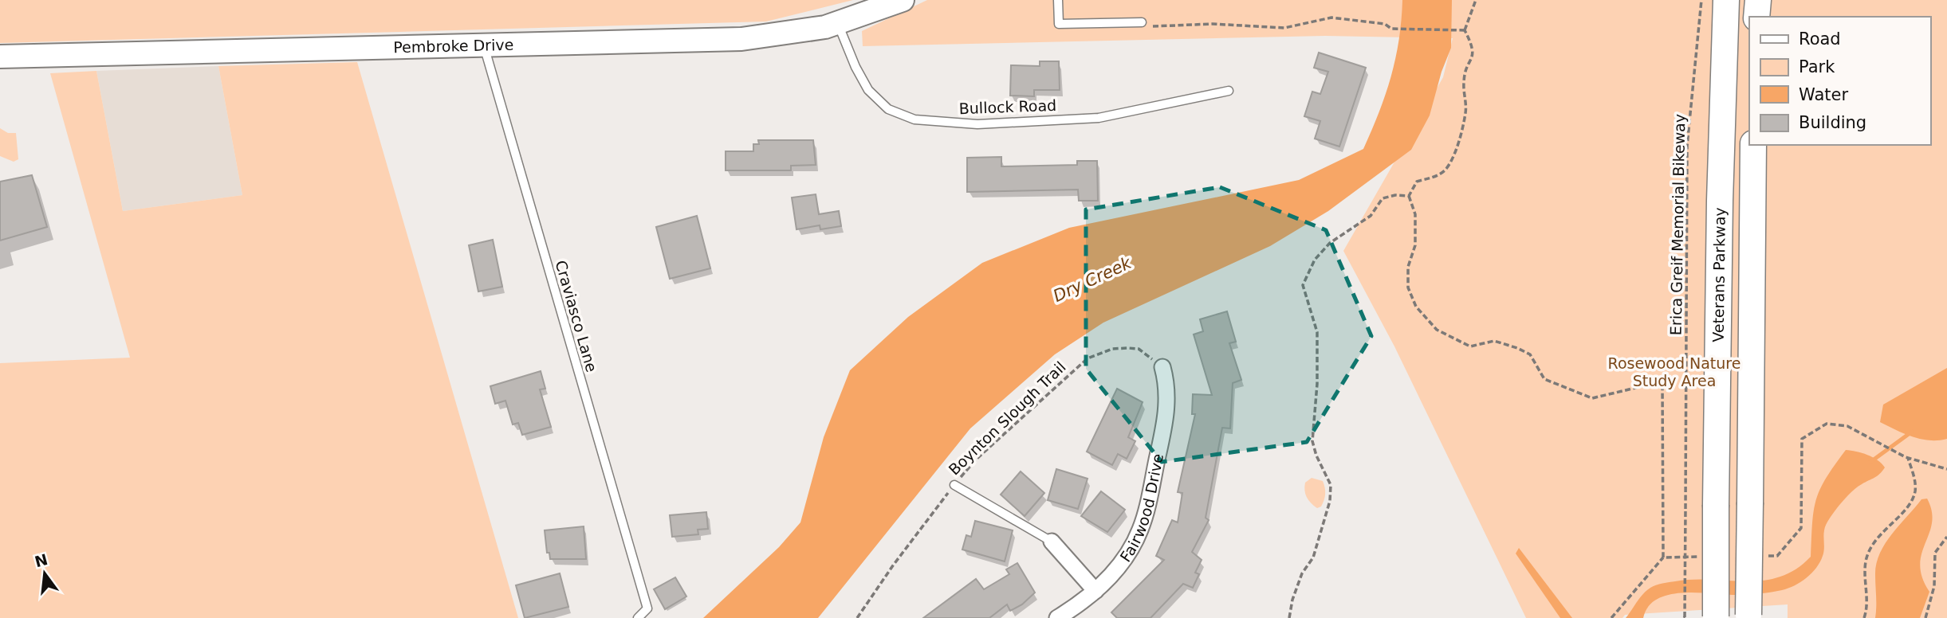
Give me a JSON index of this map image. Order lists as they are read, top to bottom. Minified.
{"streets":{"main road":["Veterans Parkway"],"street":["Pembroke Drive","Fairwood Drive"],"lane":["Bullock Road","Craviasco Lane"],"path":["Erica Greif Memorial Bikeway","Boynton Slough Trail"]},"crossings":[["Pembroke Drive","Bullock Road"],["Pembroke Drive","Craviasco Lane"],["Boynton Slough Trail","Fairwood Drive"]],"water":["Dry Creek"],"parks":["Rosewood Nature Study Area"],"legend":["Road","Park","Water","Building"],"north":"top"}
